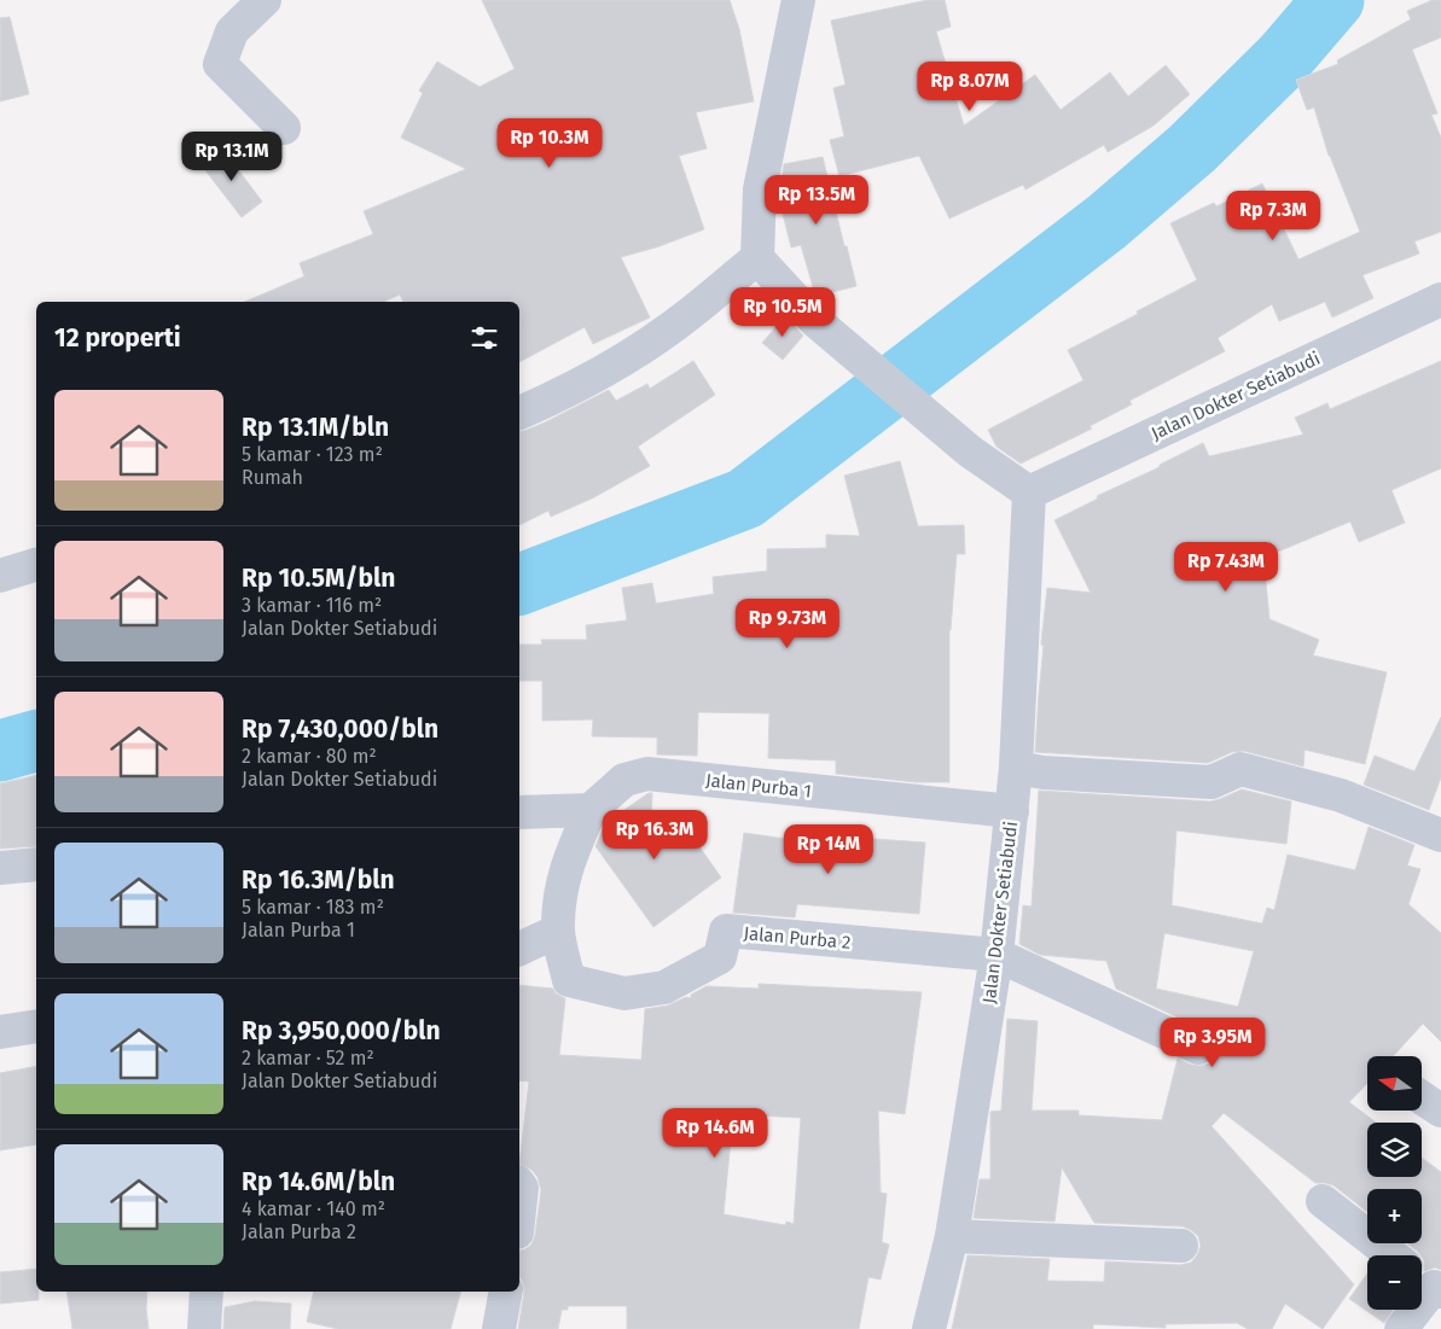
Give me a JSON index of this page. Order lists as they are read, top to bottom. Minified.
{"streets":{"street":["Jalan Dokter Setiabudi","Jalan Purba 1","Jalan Purba 2"]},"crossings":[["Jalan Dokter Setiabudi","Jalan Purba 1"],["Jalan Dokter Setiabudi","Jalan Purba 2"]],"north":"left","page":{"price":["Rp 8.07M","Rp 10.3M","Rp 13.1M","Rp 13.5M","Rp 7.3M","Rp 10.5M","Rp 7.43M","Rp 9.73M","Rp 16.3M","Rp 14M","Rp 3.95M","Rp 14.6M"],"heading":"12 properti","list":[{"name":"Rp 13.1M/bln","note":"5 kamar · 123 m² · Rumah"},{"name":"Rp 10.5M/bln","note":"3 kamar · 116 m² · Jalan Dokter Setiabudi"},{"name":"Rp 7,430,000/bln","note":"2 kamar · 80 m² · Jalan Dokter Setiabudi"},{"name":"Rp 16.3M/bln","note":"5 kamar · 183 m² · Jalan Purba 1"},{"name":"Rp 3,950,000/bln","note":"2 kamar · 52 m² · Jalan Dokter Setiabudi"},{"name":"Rp 14.6M/bln","note":"4 kamar · 140 m² · Jalan Purba 2"}],"map_buttons":["+","−"]}}
